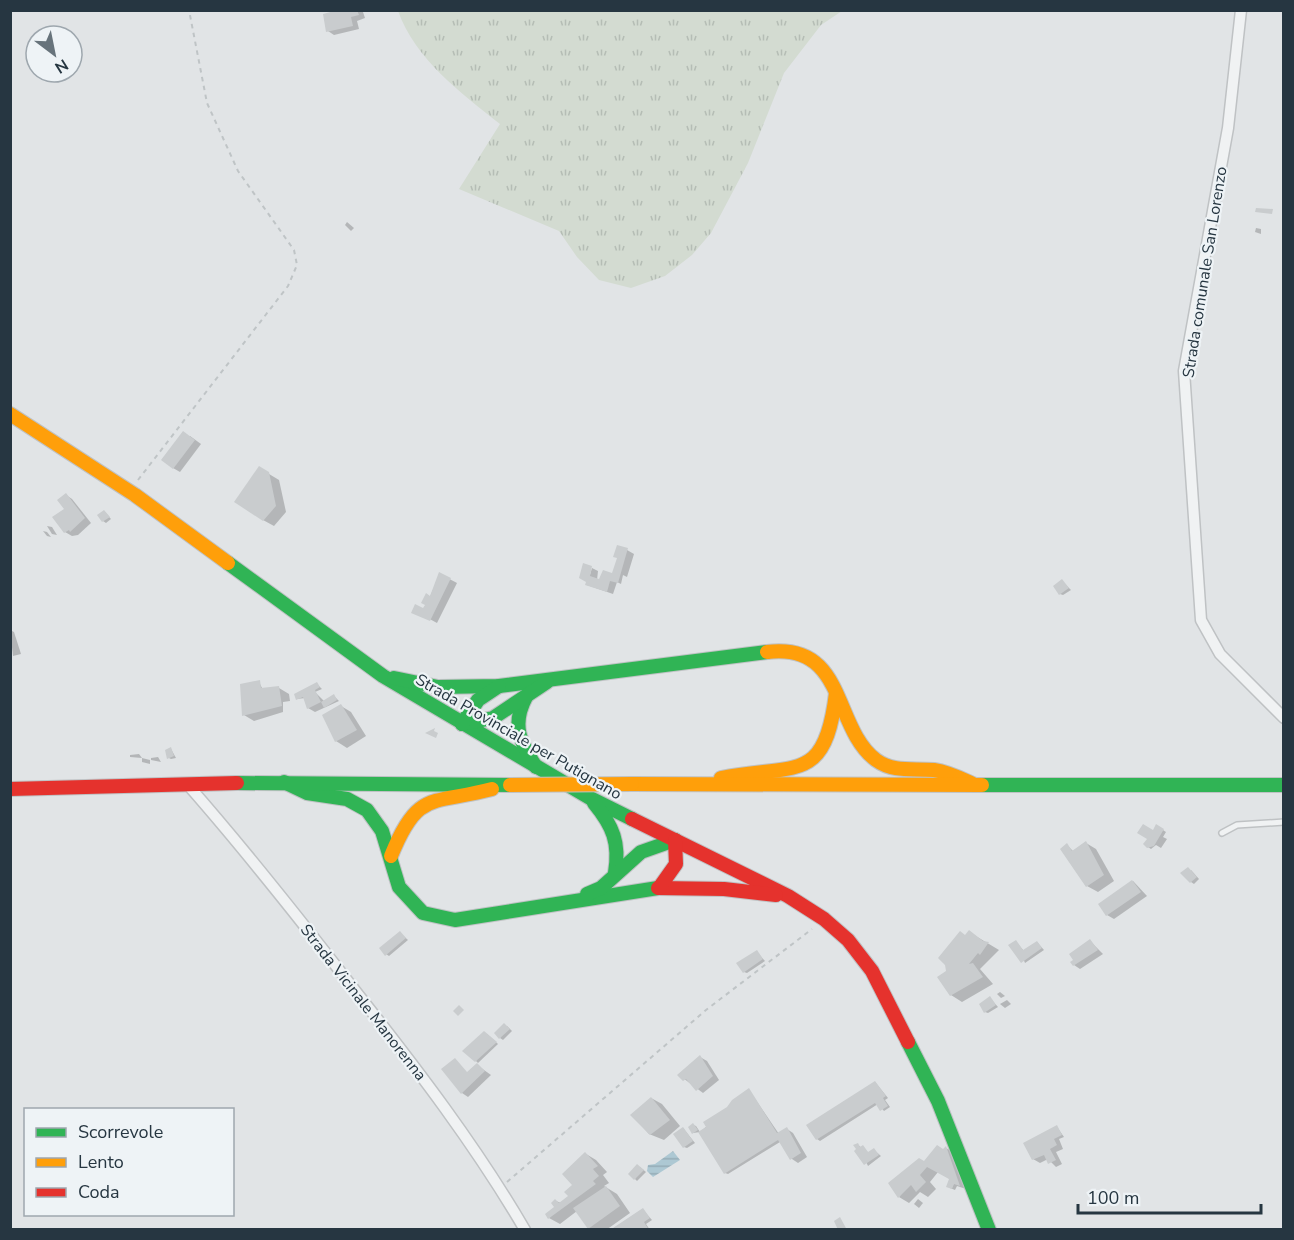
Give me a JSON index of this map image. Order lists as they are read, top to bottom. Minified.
{"streets":{"main road":["Strada Provinciale per Putignano"],"street":["Strada comunale San Lorenzo","Strada Vicinale Manorenna"]},"legend":["Scorrevole","Lento","Coda"],"scale_bar":"100 m","north":"bottom right"}
